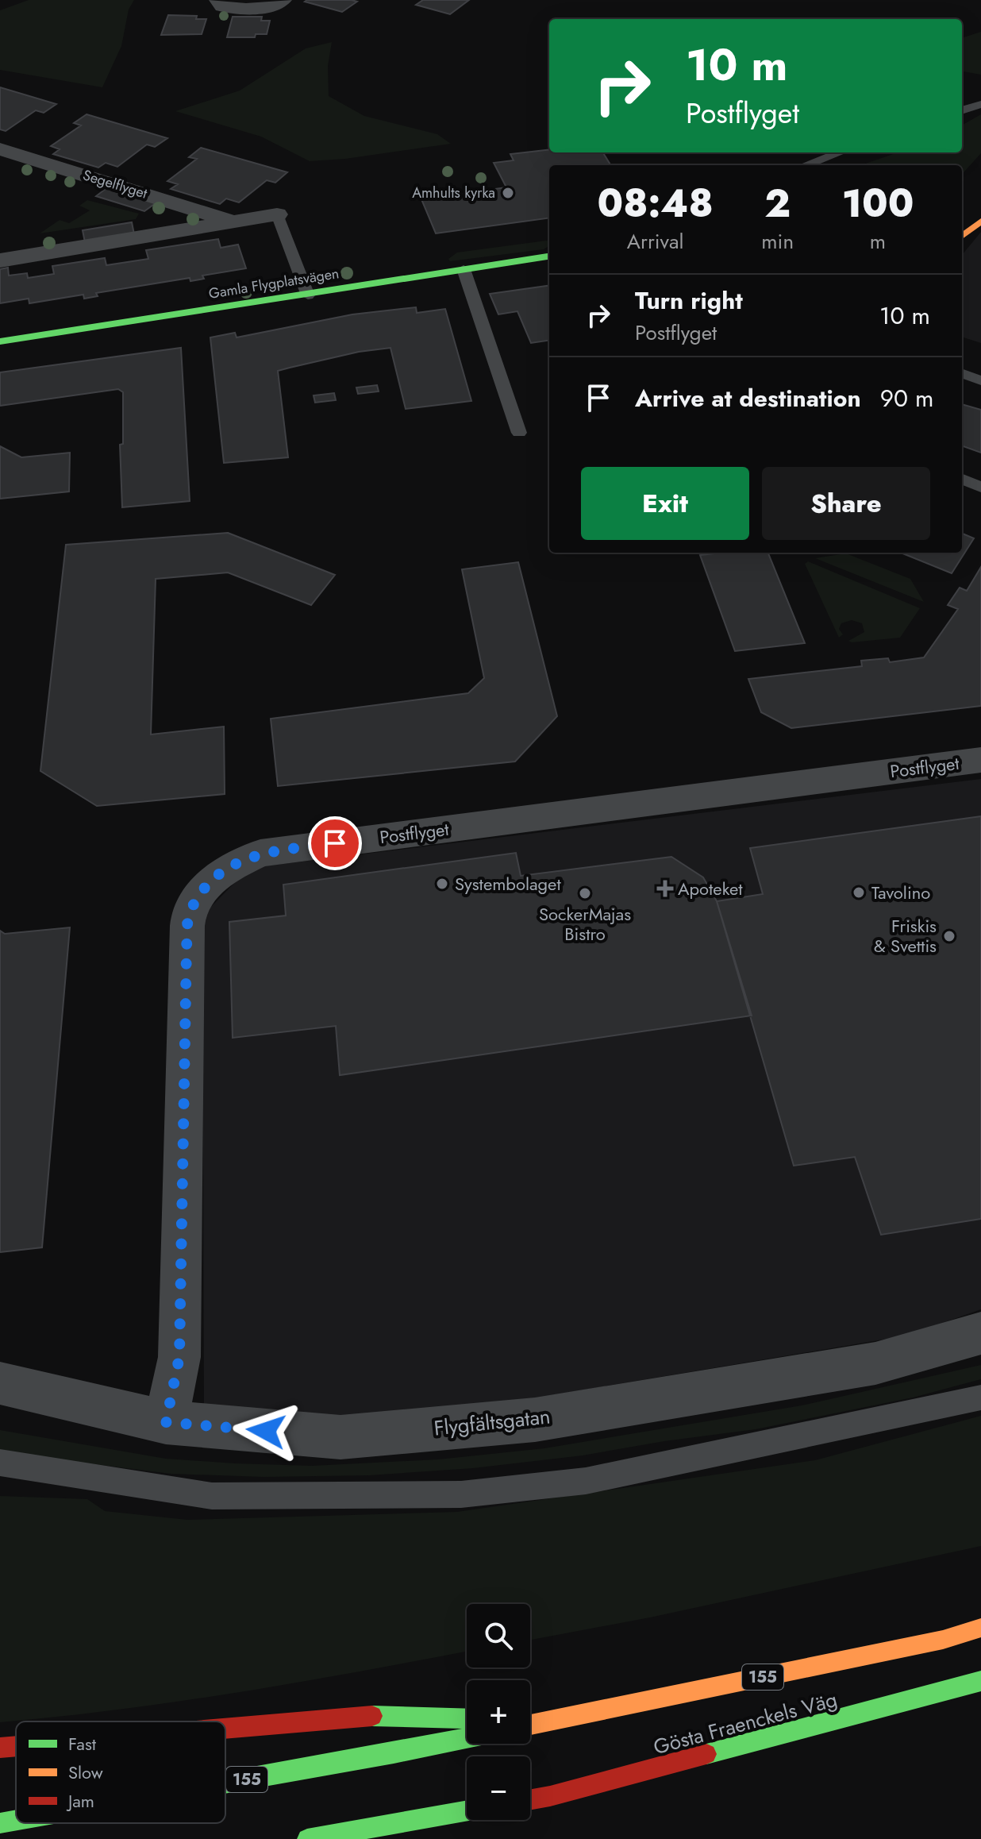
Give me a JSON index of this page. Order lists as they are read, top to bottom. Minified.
{"streets":{"main road":["Gamla Flygplatsvägen","155","Gösta Fraenckels Väg"],"street":["Segelflyget","Postflyget","Flygfältsgatan"]},"crossings":[["Postflyget","Flygfältsgatan"],["155","Gösta Fraenckels Väg"]],"places":{"other":["Amhults kyrka","Systembolaget","Tavolino","SockerMajas Bistro","Friskis & Svettis"],"health":["Apoteket"]},"legend":["Fast","Slow","Jam"],"page":{"turn":["10 m","Postflyget"],"eta":["08:48","Arrival","2","min","100","m"],"list":[{"name":"Turn right","note":"Postflyget","value":"10 m"},{"name":"Arrive at destination","value":"90 m"}],"buttons":["Exit","Share"],"map_buttons":["+","−"]}}
